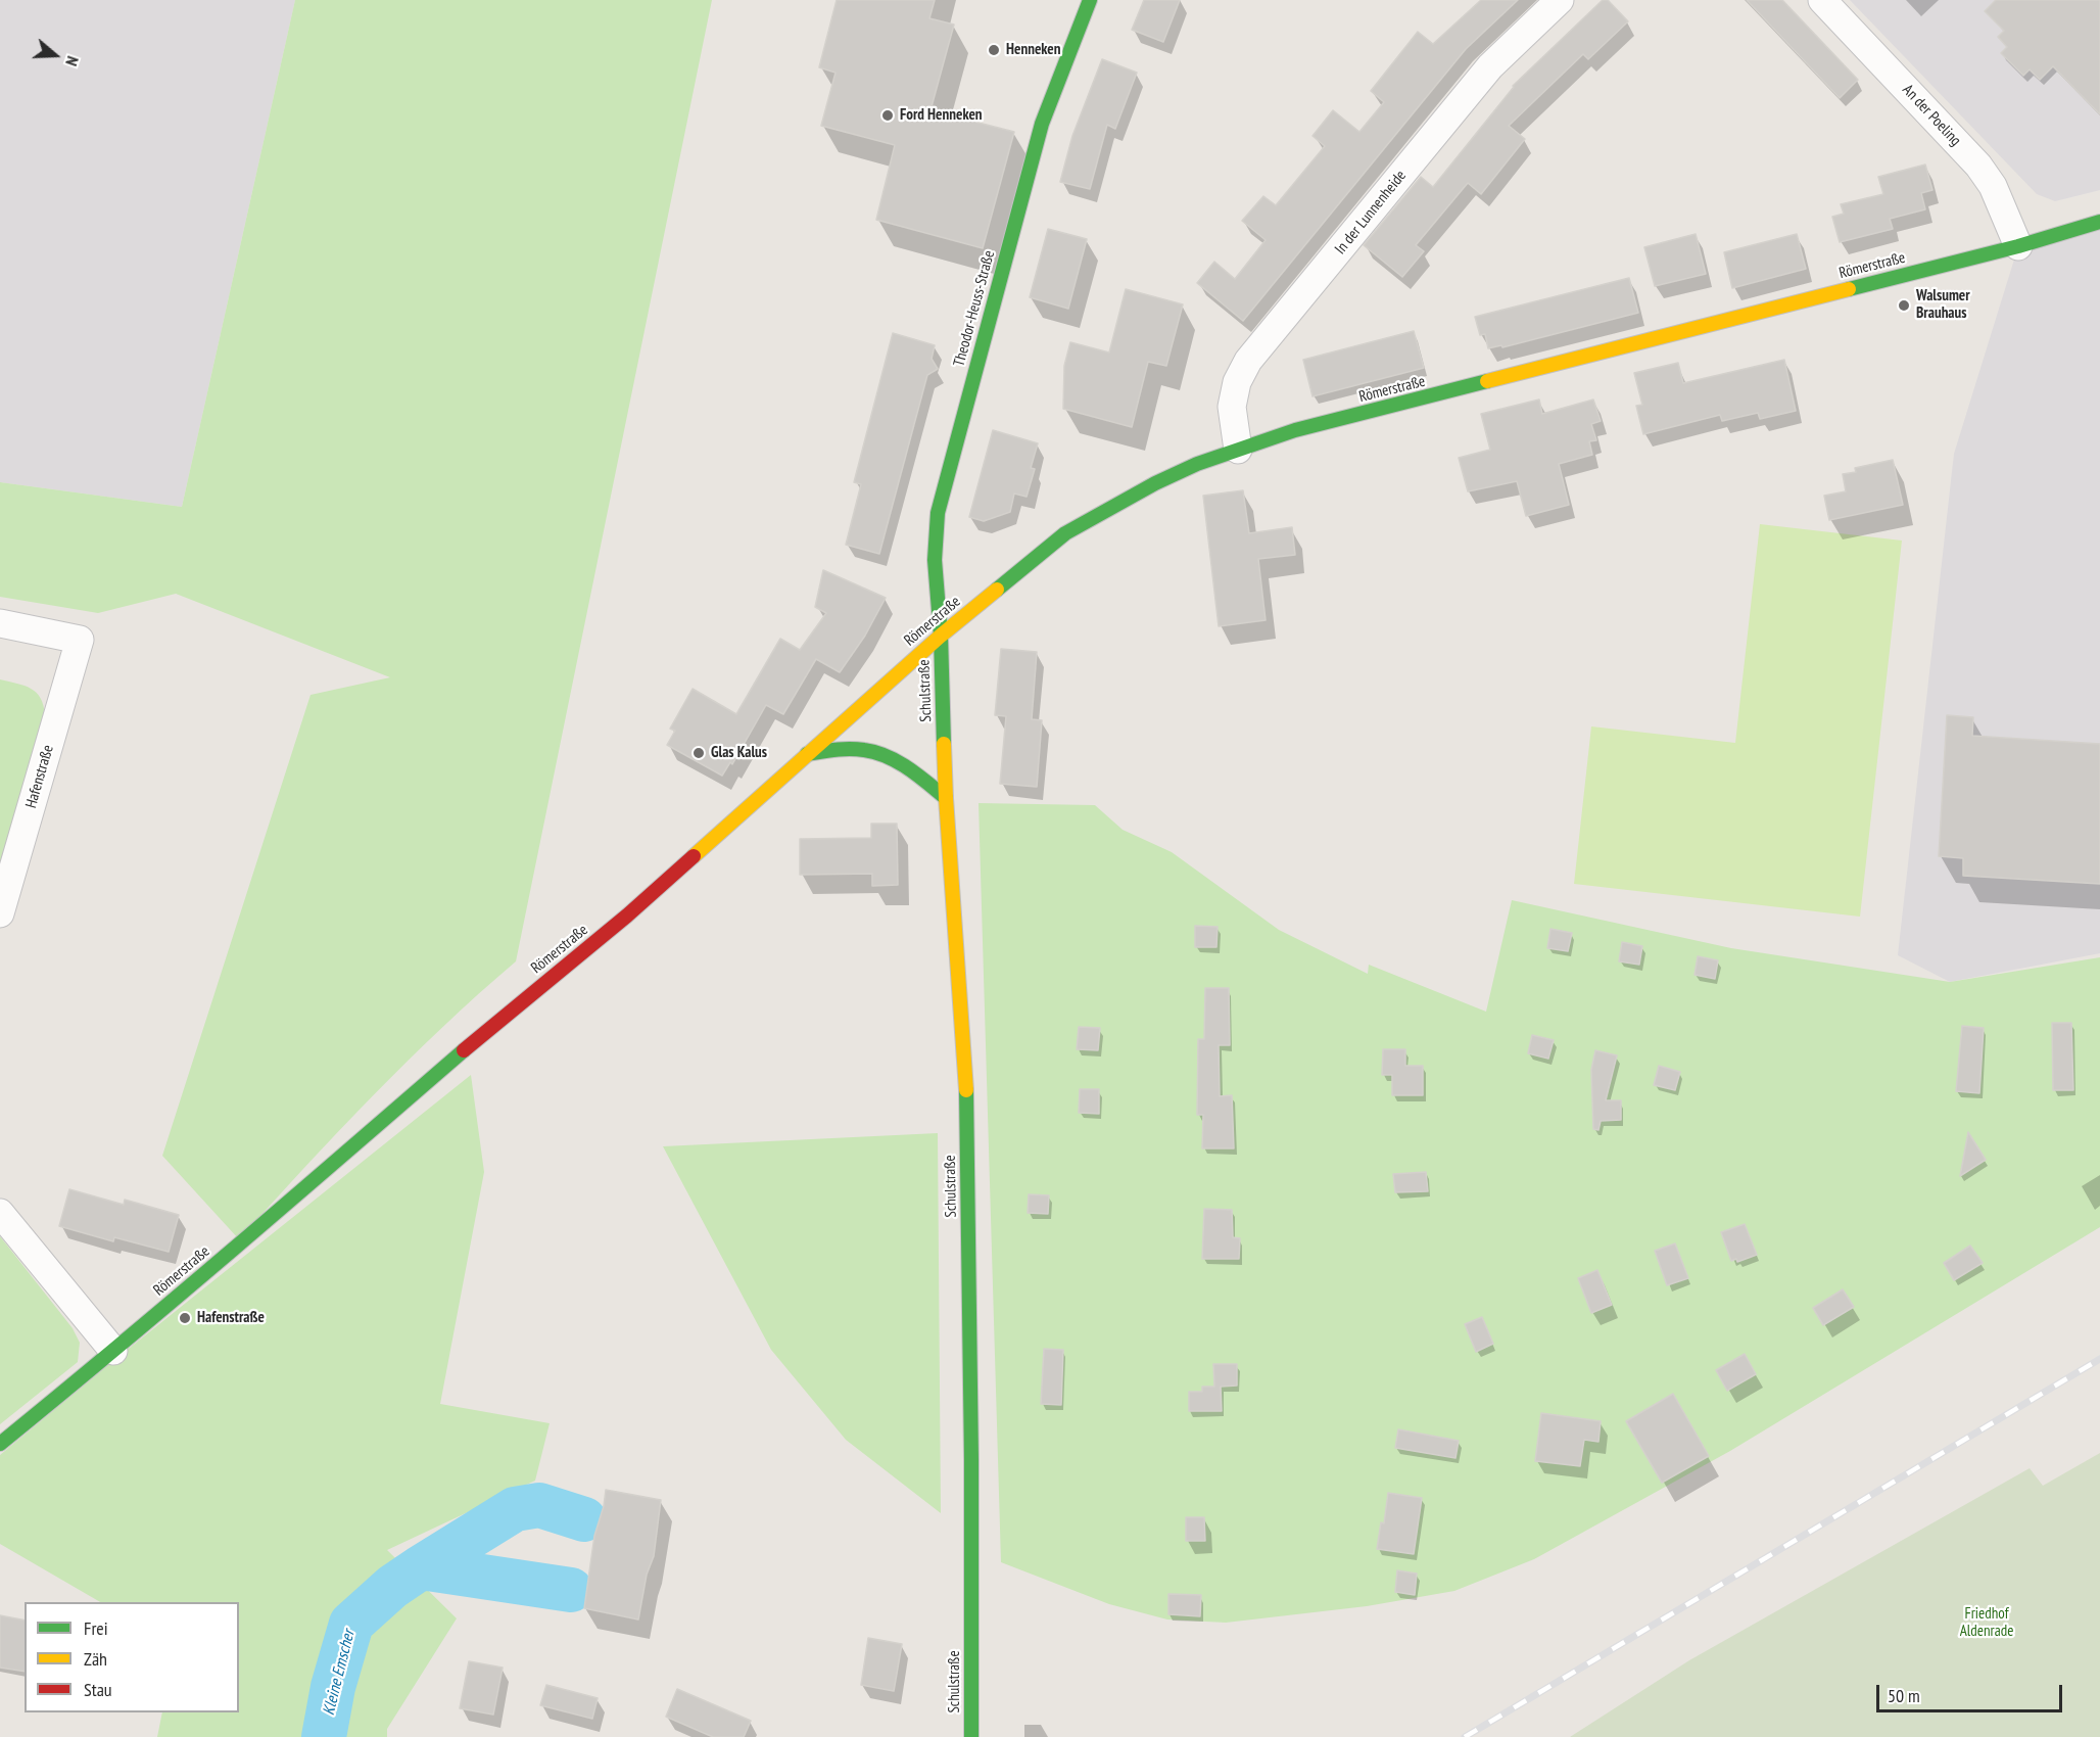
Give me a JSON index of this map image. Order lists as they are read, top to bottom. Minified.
{"streets":{"street":["An der Poeling","In der Lunnenheide","Römerstraße","Theodor-Heuss-Straße","Schulstraße","Hafenstraße"]},"crossings":[["An der Poeling","Römerstraße"],["In der Lunnenheide","Römerstraße"],["Römerstraße","Theodor-Heuss-Straße"],["Römerstraße","Schulstraße"],["Theodor-Heuss-Straße","Schulstraße"]],"water":["Kleine Emscher"],"parks":["Friedhof Aldenrade"],"places":["Henneken","Ford Henneken","Walsumer Brauhaus","Glas Kalus","Hafenstraße"],"legend":["Frei","Zäh","Stau"],"scale_bar":"50 m","north":"right"}
